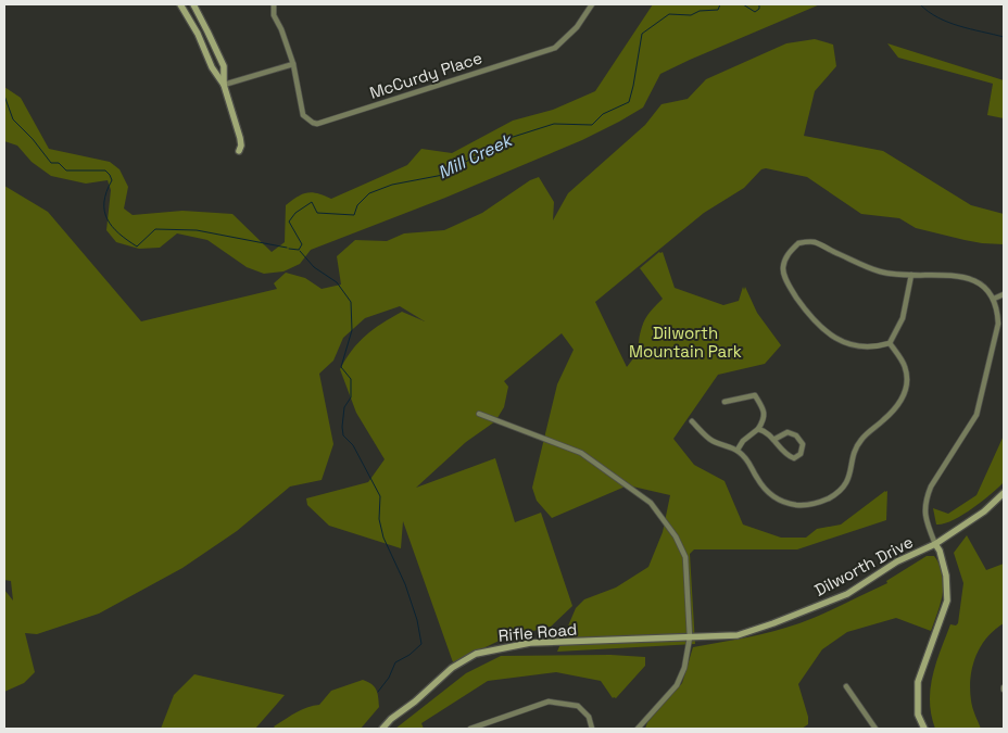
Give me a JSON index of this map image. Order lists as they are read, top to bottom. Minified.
{"streets":{"street":["McCurdy Place","Dilworth Drive","Rifle Road"]},"crossings":[["Dilworth Drive","Rifle Road"]],"water":["Mill Creek"],"parks":["Dilworth Mountain Park"]}
